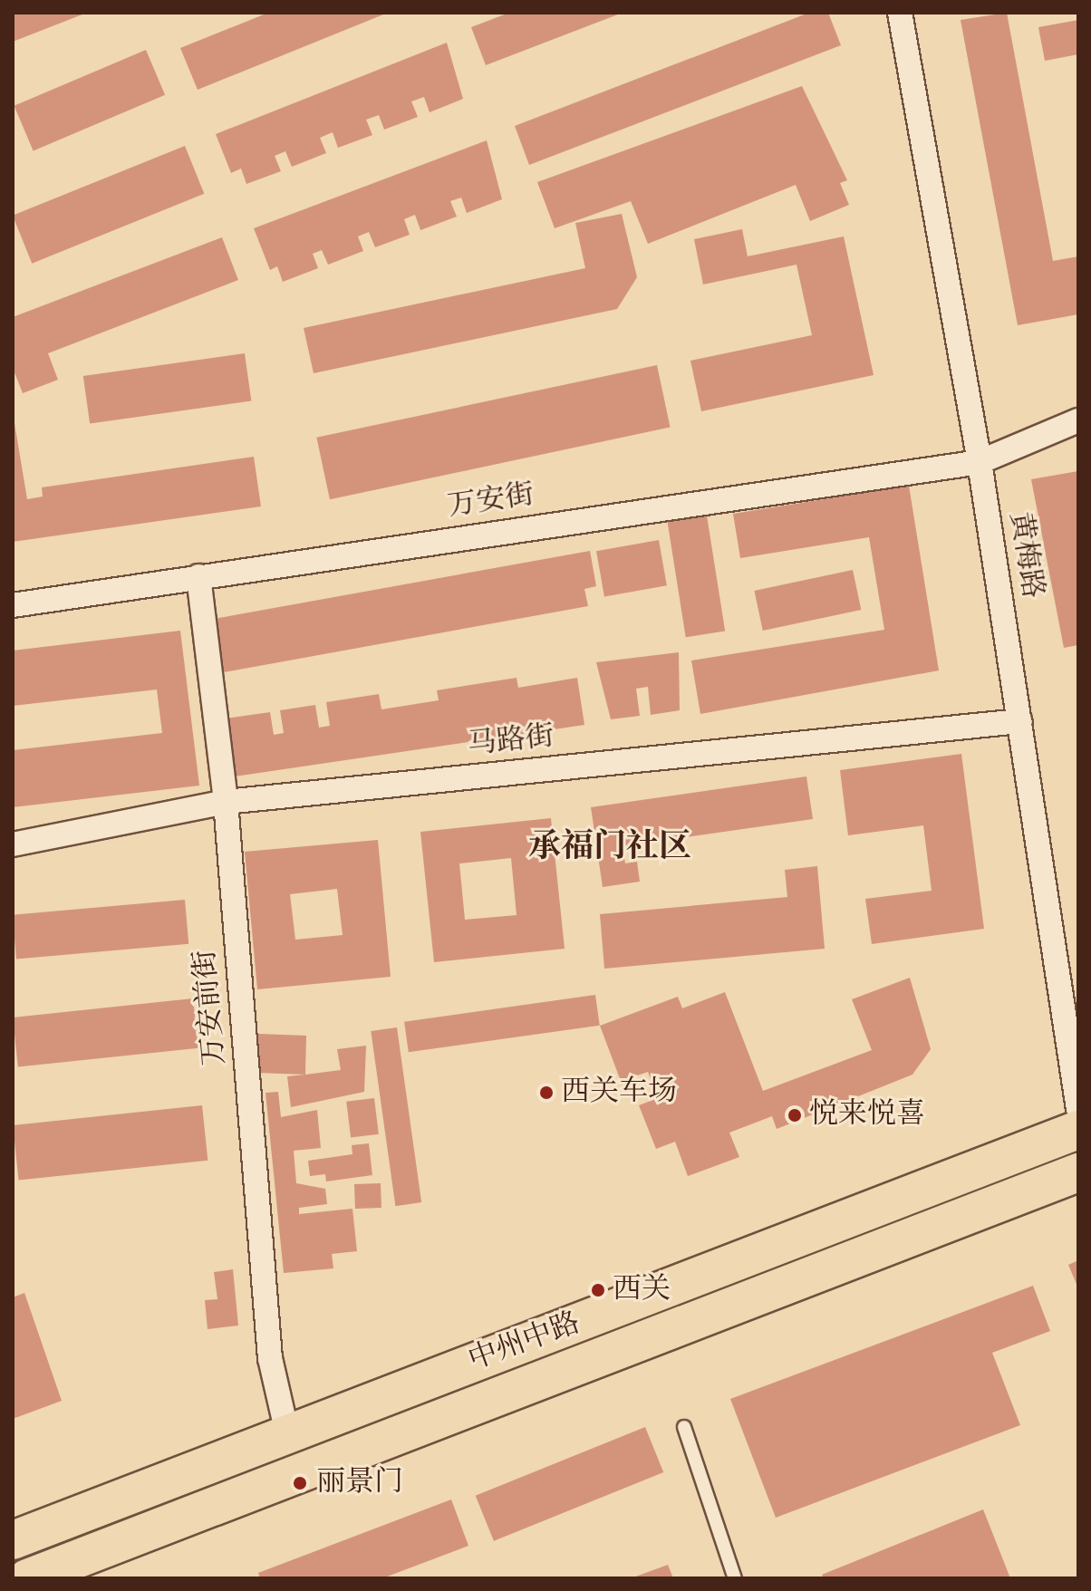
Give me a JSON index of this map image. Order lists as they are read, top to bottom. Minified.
{"streets":{"main road":["中州中路"],"street":["万安街","黄梅路","马路街","万安前街"]},"crossings":[["万安街","黄梅路"],["万安街","万安前街"],["黄梅路","马路街"],["马路街","万安前街"],["万安前街","中州中路"]],"districts":["承福门社区"],"places":["西关车场","悦来悦喜","西关","丽景门"]}
